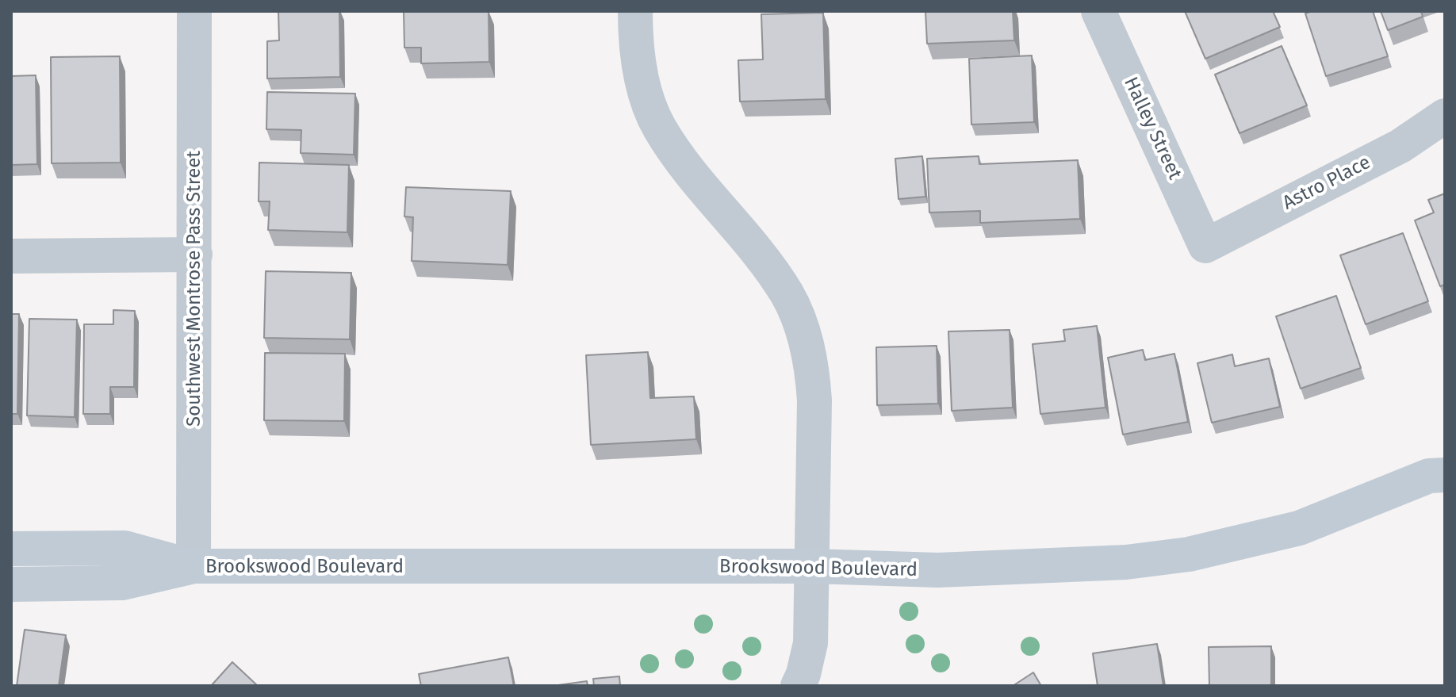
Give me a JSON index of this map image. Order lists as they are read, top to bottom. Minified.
{"streets":{"main road":["Brookswood Boulevard"],"street":["Halley Street","Astro Place","Southwest Montrose Pass Street"]},"crossings":[["Halley Street","Astro Place"],["Southwest Montrose Pass Street","Brookswood Boulevard"]]}
